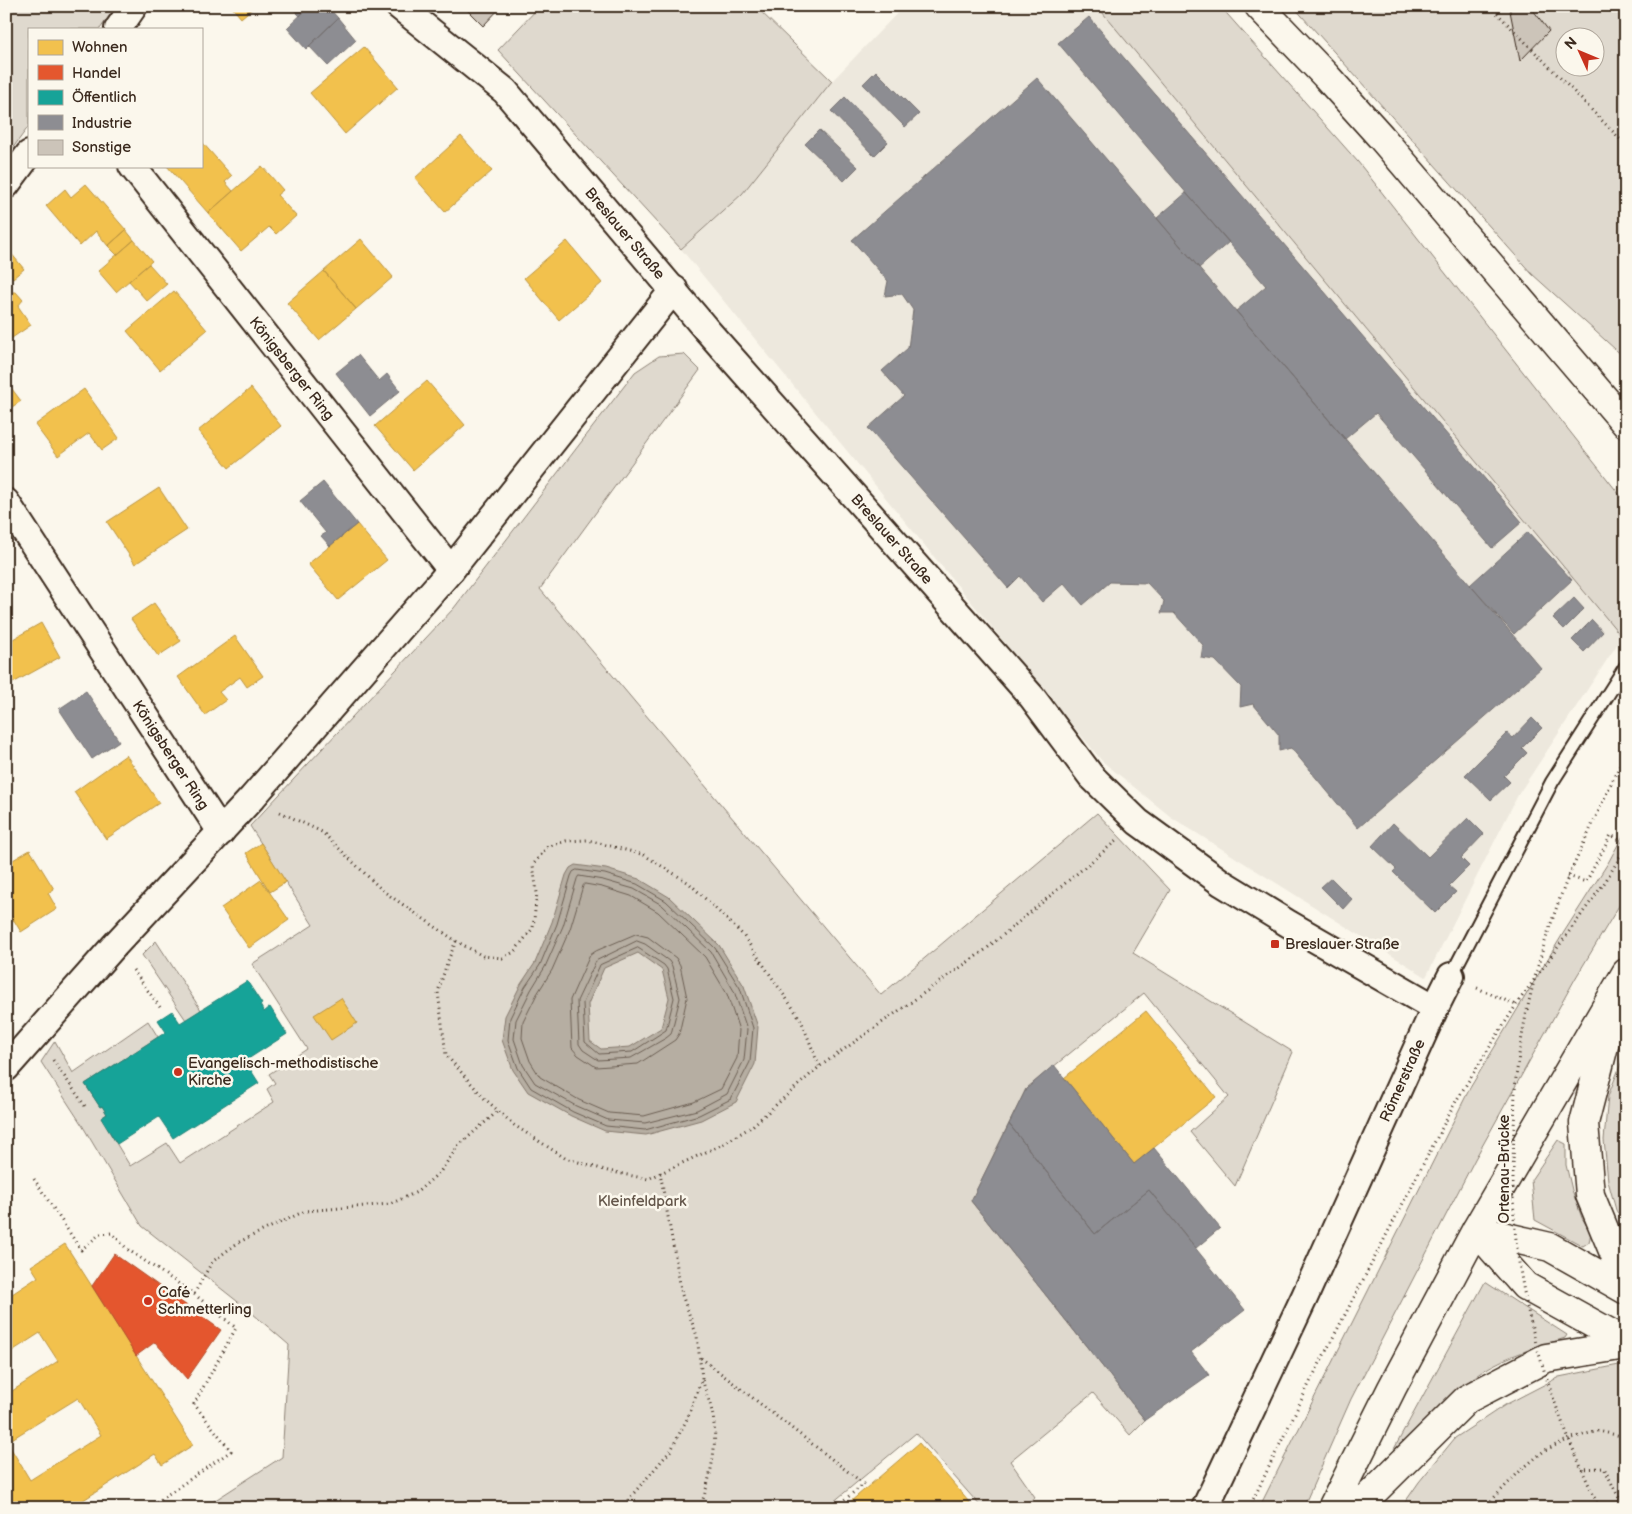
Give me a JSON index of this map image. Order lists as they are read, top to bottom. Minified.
{"streets":{"street":["Breslauer Straße","Königsberger Ring","Römerstraße"],"path":["Ortenau-Brücke"]},"crossings":[["Breslauer Straße","Römerstraße"]],"parks":["Kleinfeldpark"],"places":{"transit":["Breslauer Straße"],"other":["Evangelisch-methodistische Kirche","Café Schmetterling"]},"legend":["Wohnen","Handel","Öffentlich","Industrie","Sonstige"],"north":"top left"}
